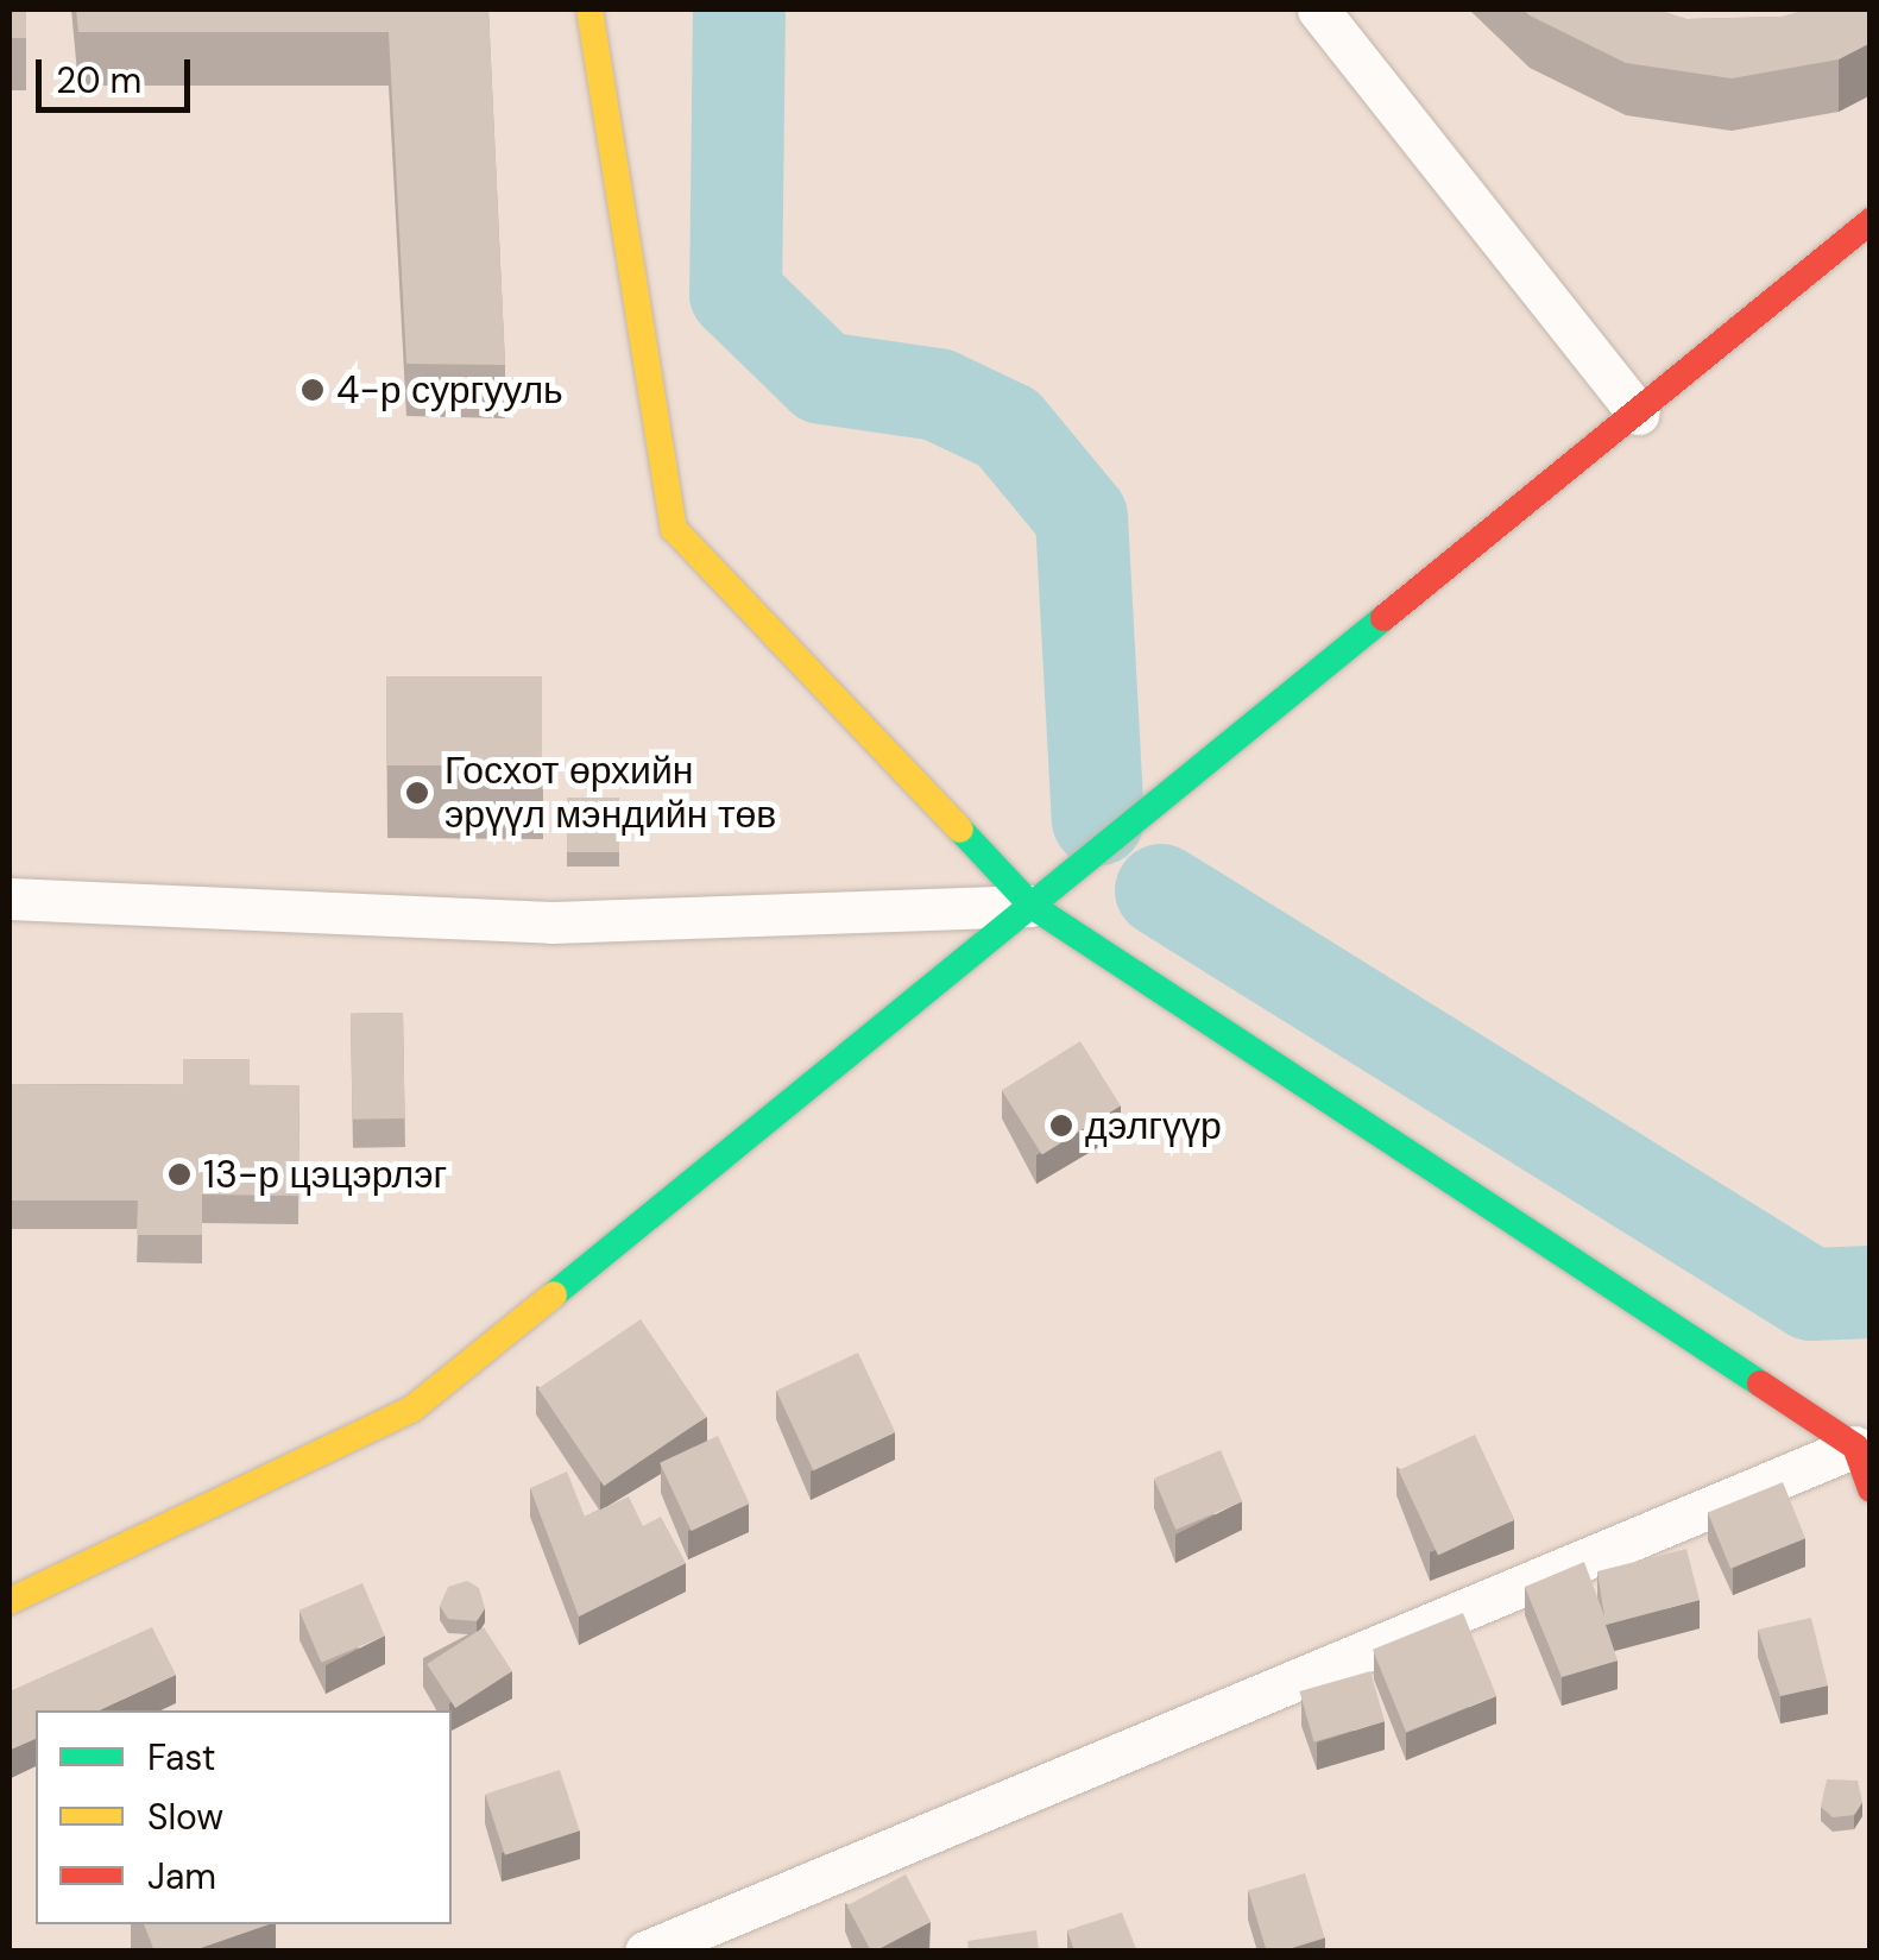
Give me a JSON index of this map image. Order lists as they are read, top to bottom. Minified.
{"places":["4-р сургууль","Госхот өрхийн эрүүл мэндийн төв","дэлгүүр","13-р цэцэрлэг"],"legend":["Fast","Slow","Jam"],"scale_bar":"20 m"}
